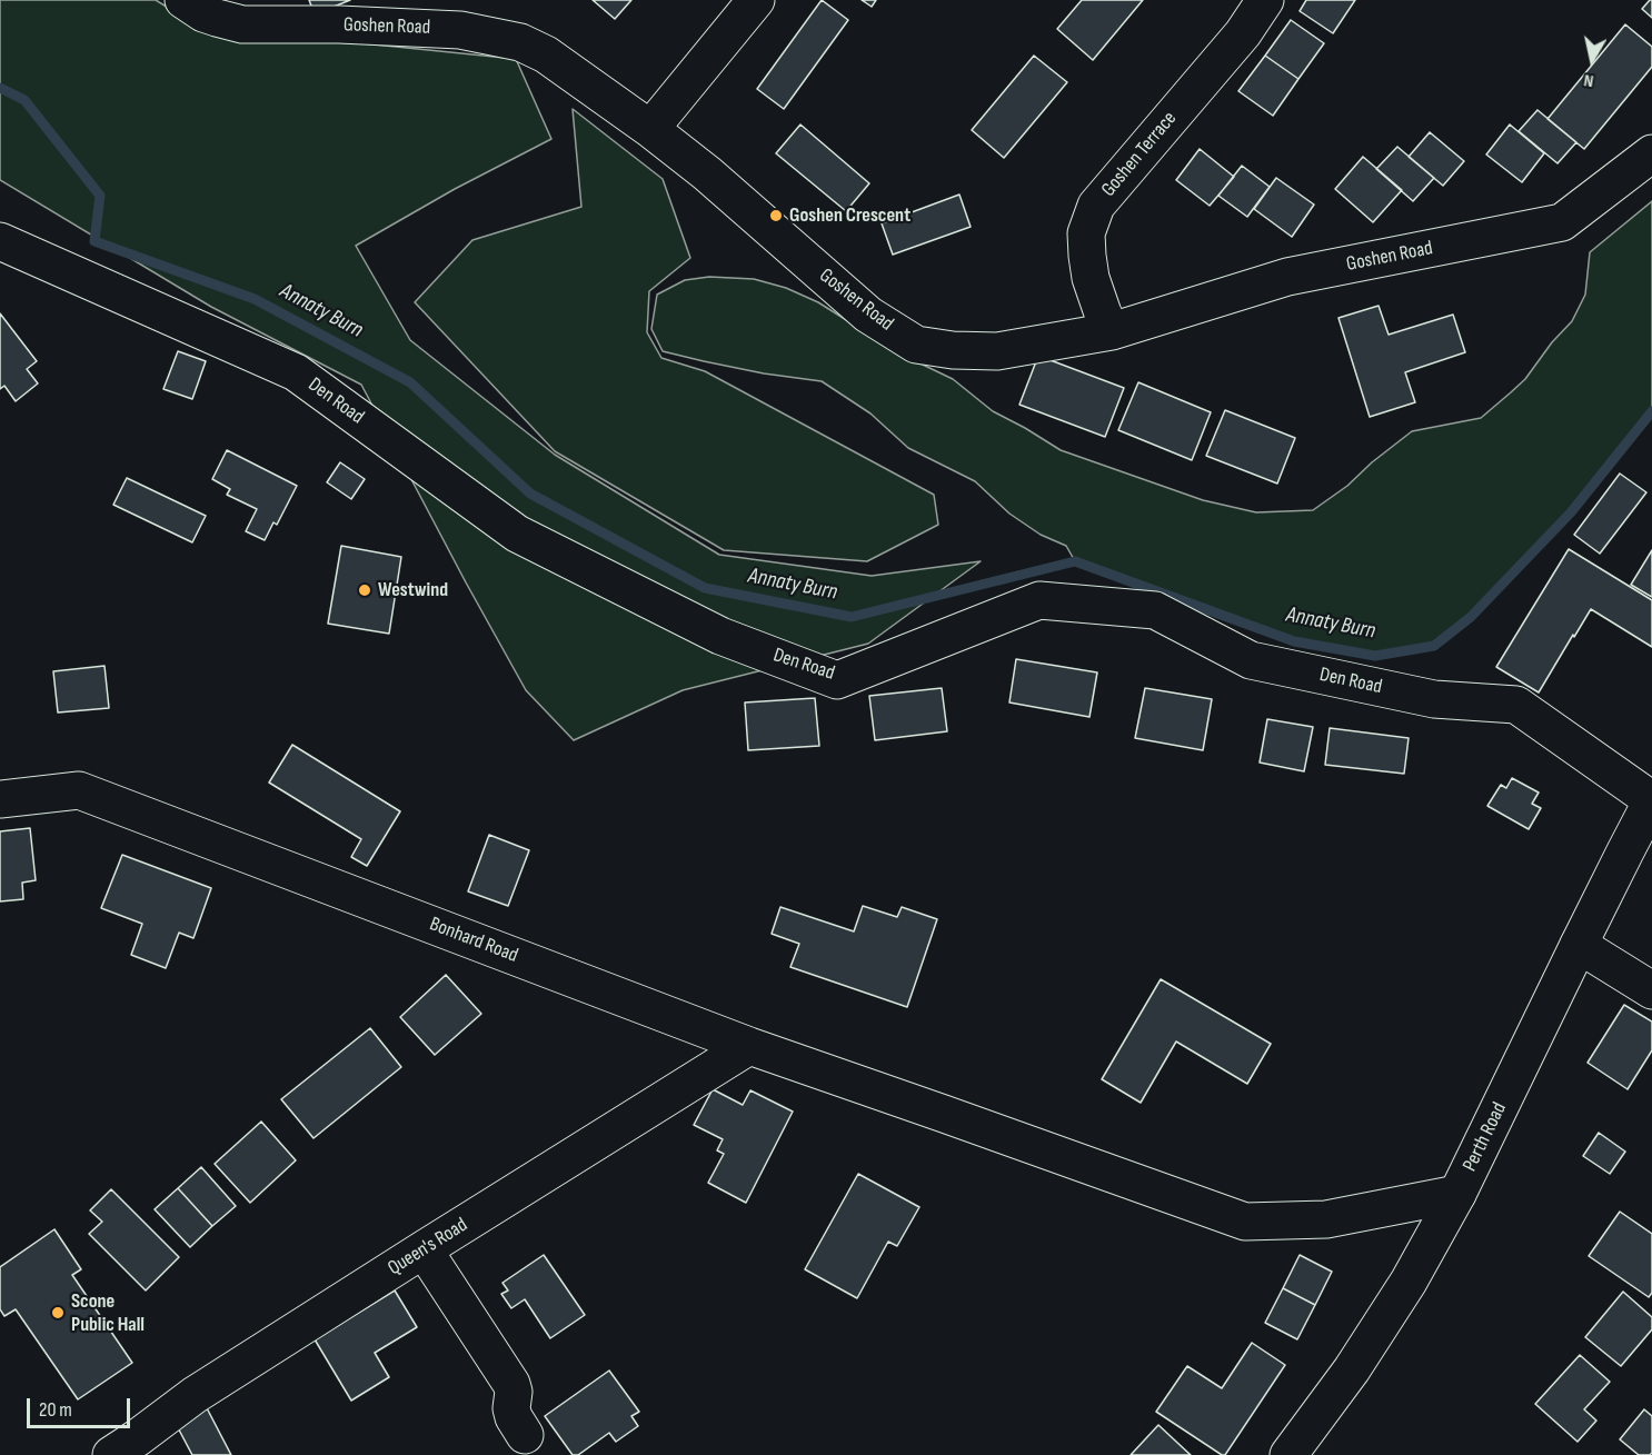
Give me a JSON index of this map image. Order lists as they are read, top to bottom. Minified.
{"streets":{"street":["Goshen Road","Goshen Terrace","Den Road","Bonhard Road","Perth Road","Queen's Road"]},"crossings":[["Goshen Road","Goshen Terrace"],["Den Road","Perth Road"],["Bonhard Road","Perth Road"],["Bonhard Road","Queen's Road"]],"water":["Annaty Burn"],"places":["Goshen Crescent","Westwind","Scone Public Hall"],"scale_bar":"20 m","north":"bottom"}
